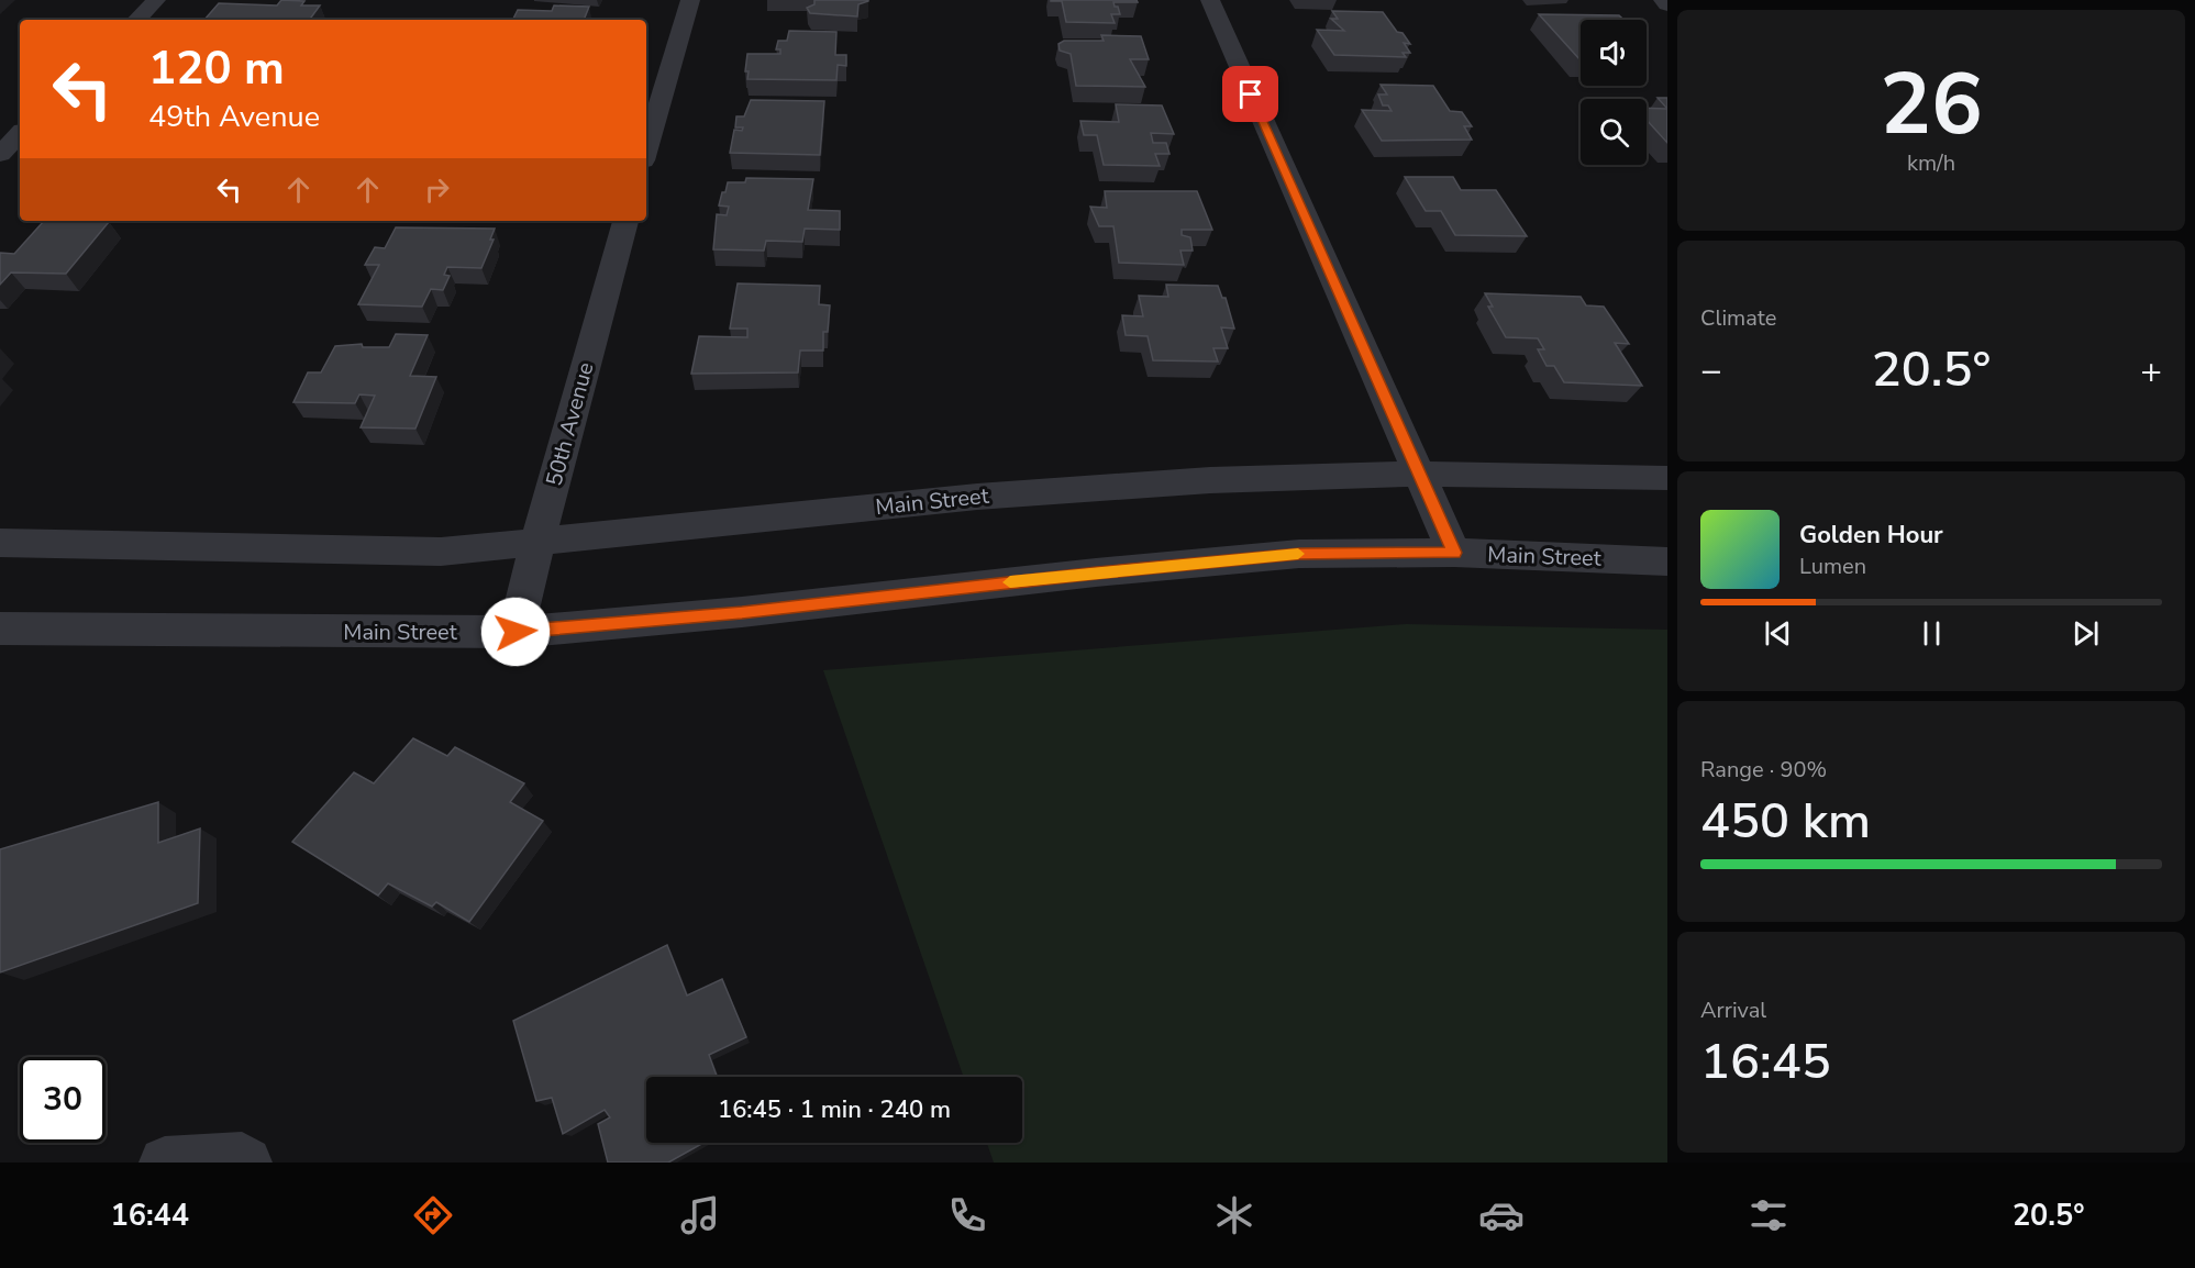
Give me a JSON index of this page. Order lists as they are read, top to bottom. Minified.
{"streets":{"street":["50th Avenue","Main Street"]},"crossings":[["50th Avenue","Main Street"]],"page":{"tile":[["26","km/h"],"Climate",["Range · 90%","450 km"],["Arrival","16:45"]],"turn":["120 m","49th Avenue"],"heat":["−","20.5°","+"],"song":["Golden Hour","Lumen"],"limit":"30","trip":"16:45 · 1 min · 240 m","tabs":["16:44","20.5°"]}}
